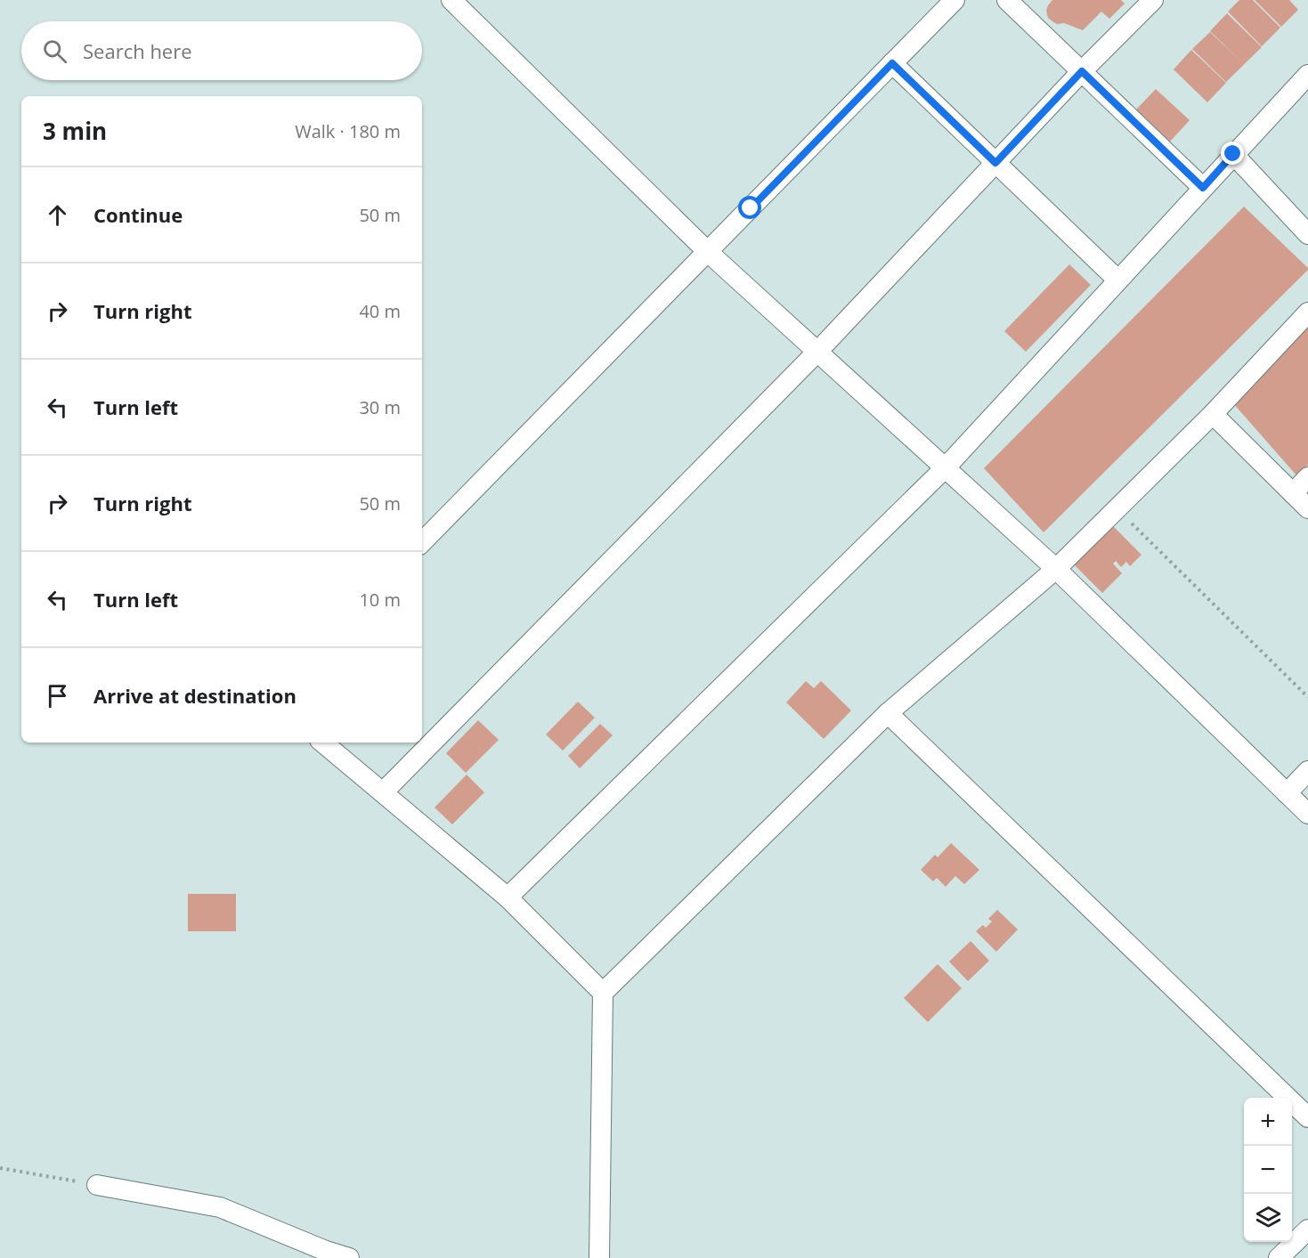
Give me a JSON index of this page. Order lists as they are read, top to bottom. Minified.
{"page":{"search":"Search here","heading":["3 min","Walk · 180 m"],"list":[["Continue","50 m"],["Turn right","40 m"],["Turn left","30 m"],["Turn right","50 m"],["Turn left","10 m"],"Arrive at destination"],"map_buttons":["+","−"]}}
